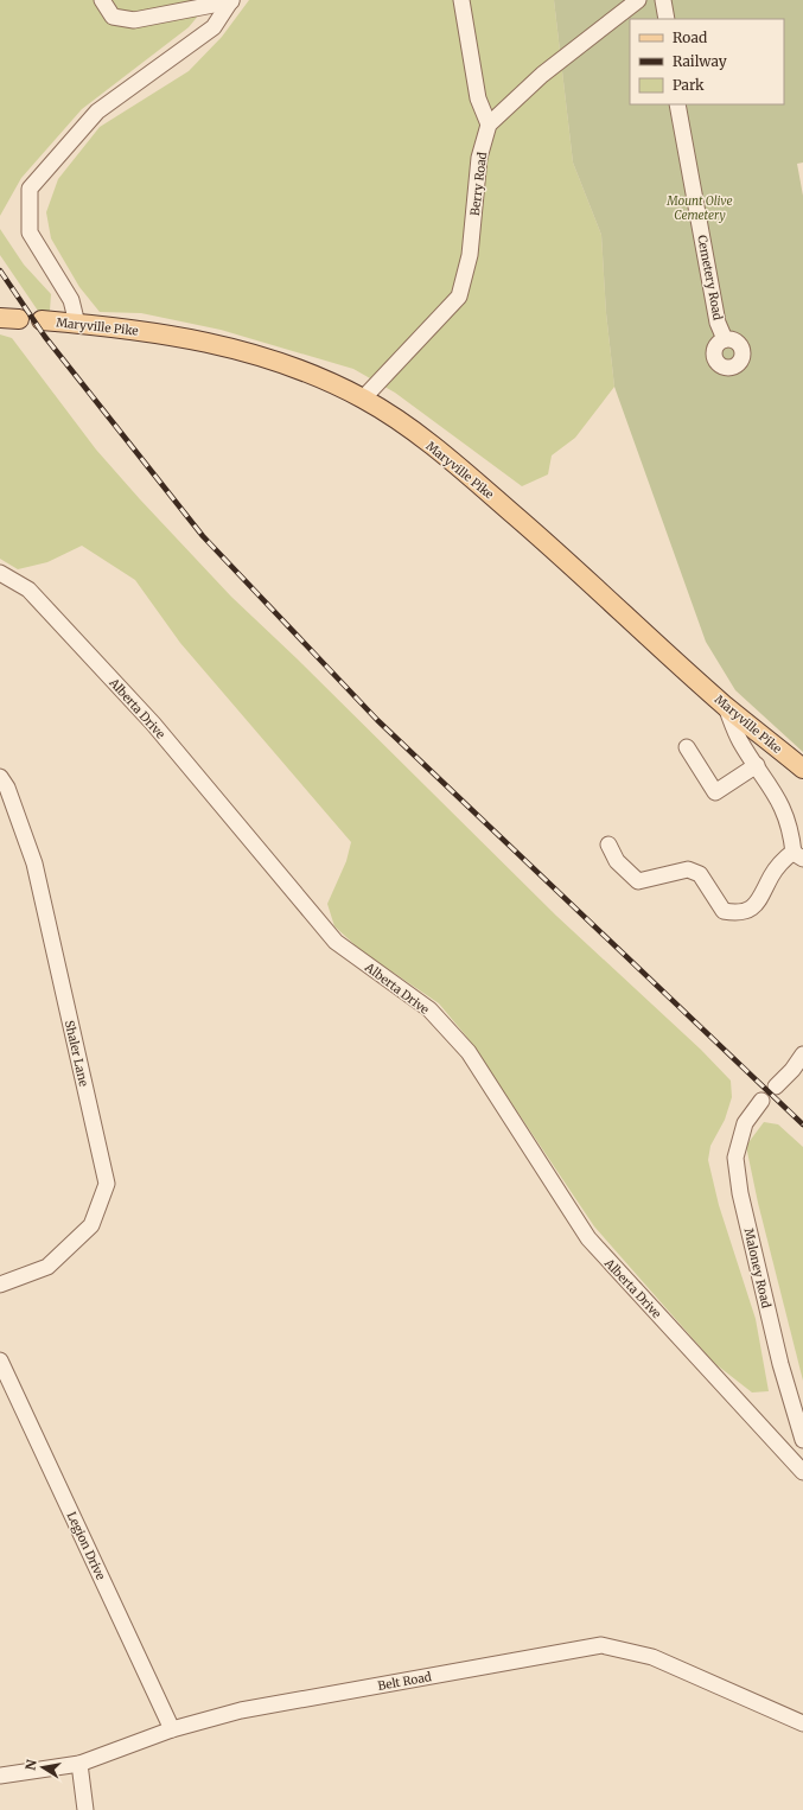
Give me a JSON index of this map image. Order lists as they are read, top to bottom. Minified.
{"streets":{"main road":["Maryville Pike"],"street":["Berry Road","Cemetery Road","Alberta Drive","Shaler Lane","Maloney Road","Legion Drive","Belt Road"]},"crossings":[["Berry Road","Maryville Pike"],["Legion Drive","Belt Road"]],"parks":["Mount Olive Cemetery"],"legend":["Road","Railway","Park"],"north":"left"}
